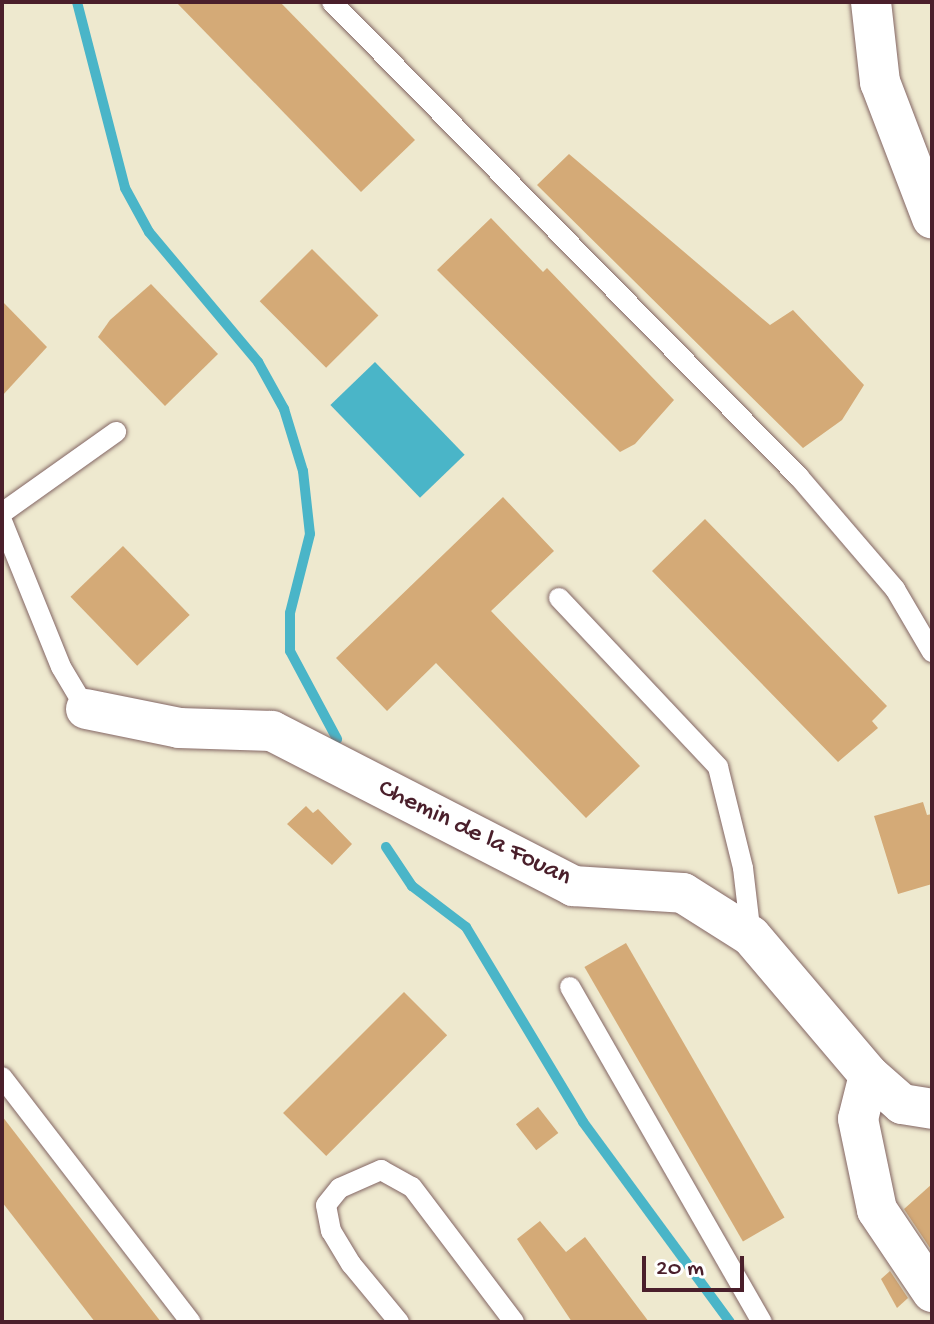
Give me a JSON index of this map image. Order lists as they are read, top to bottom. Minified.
{"streets":{"street":["Chemin de la Fouan"]},"scale_bar":"20 m"}
